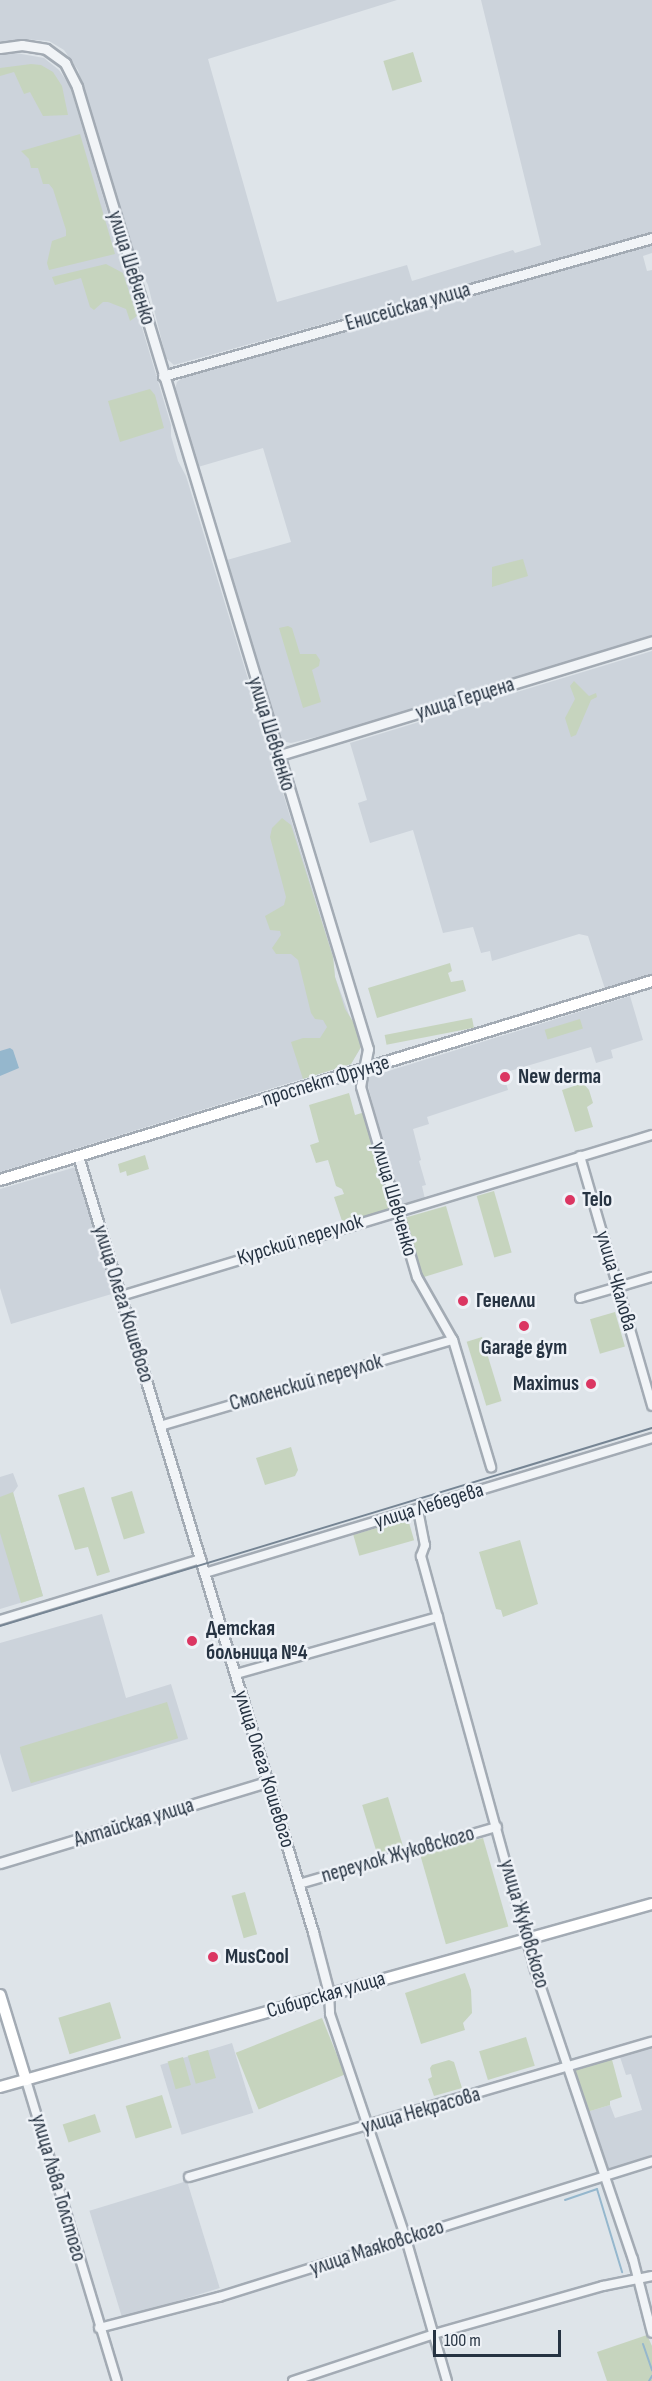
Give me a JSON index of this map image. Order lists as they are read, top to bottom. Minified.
{"streets":{"main road":["проспект Фрунзе","Сибирская улица","улица Льва Толстого"],"street":["улица Шевченко","Енисейская улица","улица Герцена","Курский переулок","улица Чкалова","улица Олега Кошевого","Смоленский переулок","улица Лебедева","Алтайская улица","переулок Жуковского","улица Жуковского","улица Некрасова","улица Маяковского"]},"crossings":[["улица Шевченко","Енисейская улица"],["улица Шевченко","улица Герцена"],["улица Шевченко","проспект Фрунзе"],["улица Шевченко","Курский переулок"],["улица Шевченко","Смоленский переулок"],["проспект Фрунзе","улица Олега Кошевого"],["Курский переулок","улица Чкалова"],["Курский переулок","улица Олега Кошевого"],["улица Олега Кошевого","Смоленский переулок"],["улица Олега Кошевого","улица Лебедева"],["улица Олега Кошевого","Алтайская улица"],["улица Олега Кошевого","переулок Жуковского"],["улица Олега Кошевого","Сибирская улица"],["улица Олега Кошевого","улица Некрасова"],["улица Олега Кошевого","улица Маяковского"],["улица Лебедева","улица Жуковского"],["переулок Жуковского","улица Жуковского"],["улица Жуковского","Сибирская улица"],["улица Жуковского","улица Некрасова"],["улица Жуковского","улица Маяковского"],["Сибирская улица","улица Льва Толстого"],["улица Льва Толстого","улица Маяковского"]],"places":["New derma","Telo","Генелли","Garage gym","Maximus","Детская больница №4","MusCool"],"scale_bar":"100 m"}
